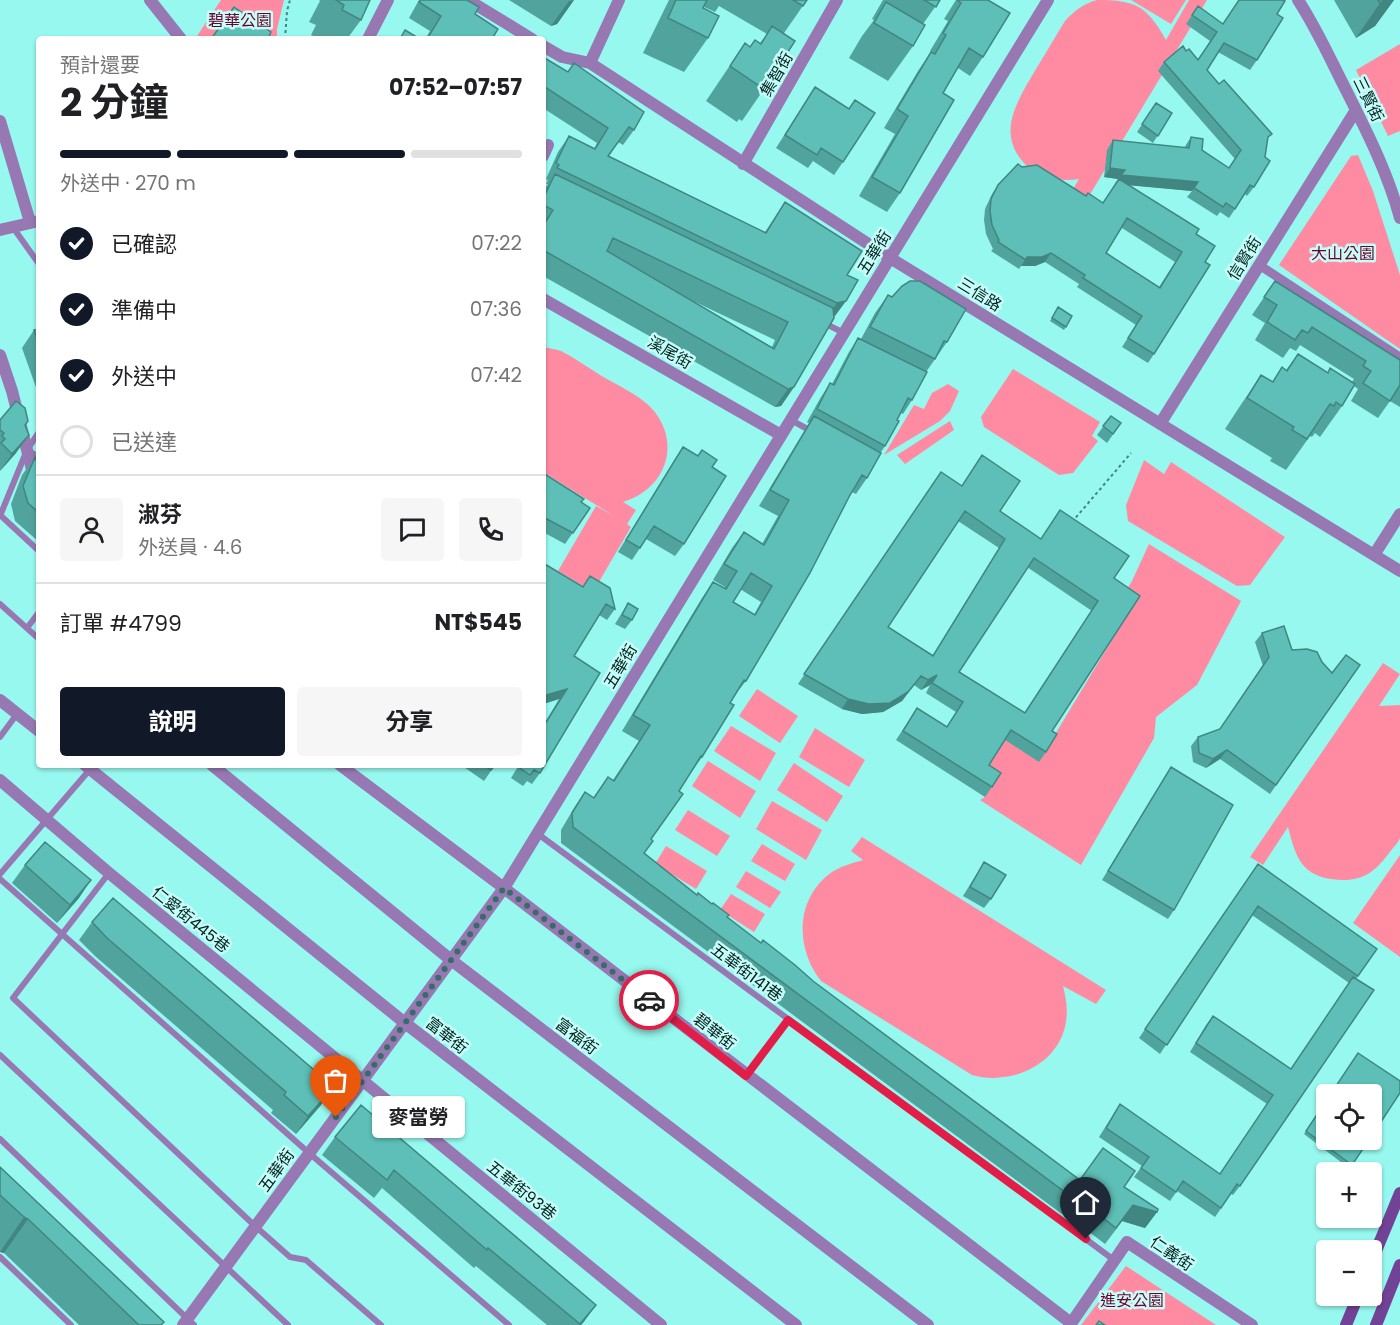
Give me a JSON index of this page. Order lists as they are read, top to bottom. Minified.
{"streets":{"street":["集智街","三賢街","五華街","信賢街","三信路","溪尾街","仁愛街445巷","碧華街","富華街","富福街","五華街93巷","仁義街"],"lane":["五華街141巷"]},"crossings":[["集智街","三信路"],["三賢街","信賢街"],["五華街","三信路"],["五華街","溪尾街"],["五華街","仁愛街445巷"],["五華街","五華街141巷"],["五華街","碧華街"],["五華街","富華街"],["五華街","富福街"],["五華街","五華街93巷"],["信賢街","三信路"],["仁愛街445巷","五華街93巷"],["五華街141巷","仁義街"],["碧華街","仁義街"]],"parks":["碧華公園","大山公園","進安公園"],"places":["麥當勞"],"page":{"heading":["2 分鐘","預計還要","07:52–07:57"],"panel":["淑芬","外送員 · 4.6","訂單 #4799","NT$545"],"bar":"外送中 · 270 m","list":[["已確認","07:22"],["準備中","07:36"],["外送中","07:42"],"已送達"],"buttons":["說明","分享"],"map_buttons":["+","−"],"bubble":"麥當勞"}}
